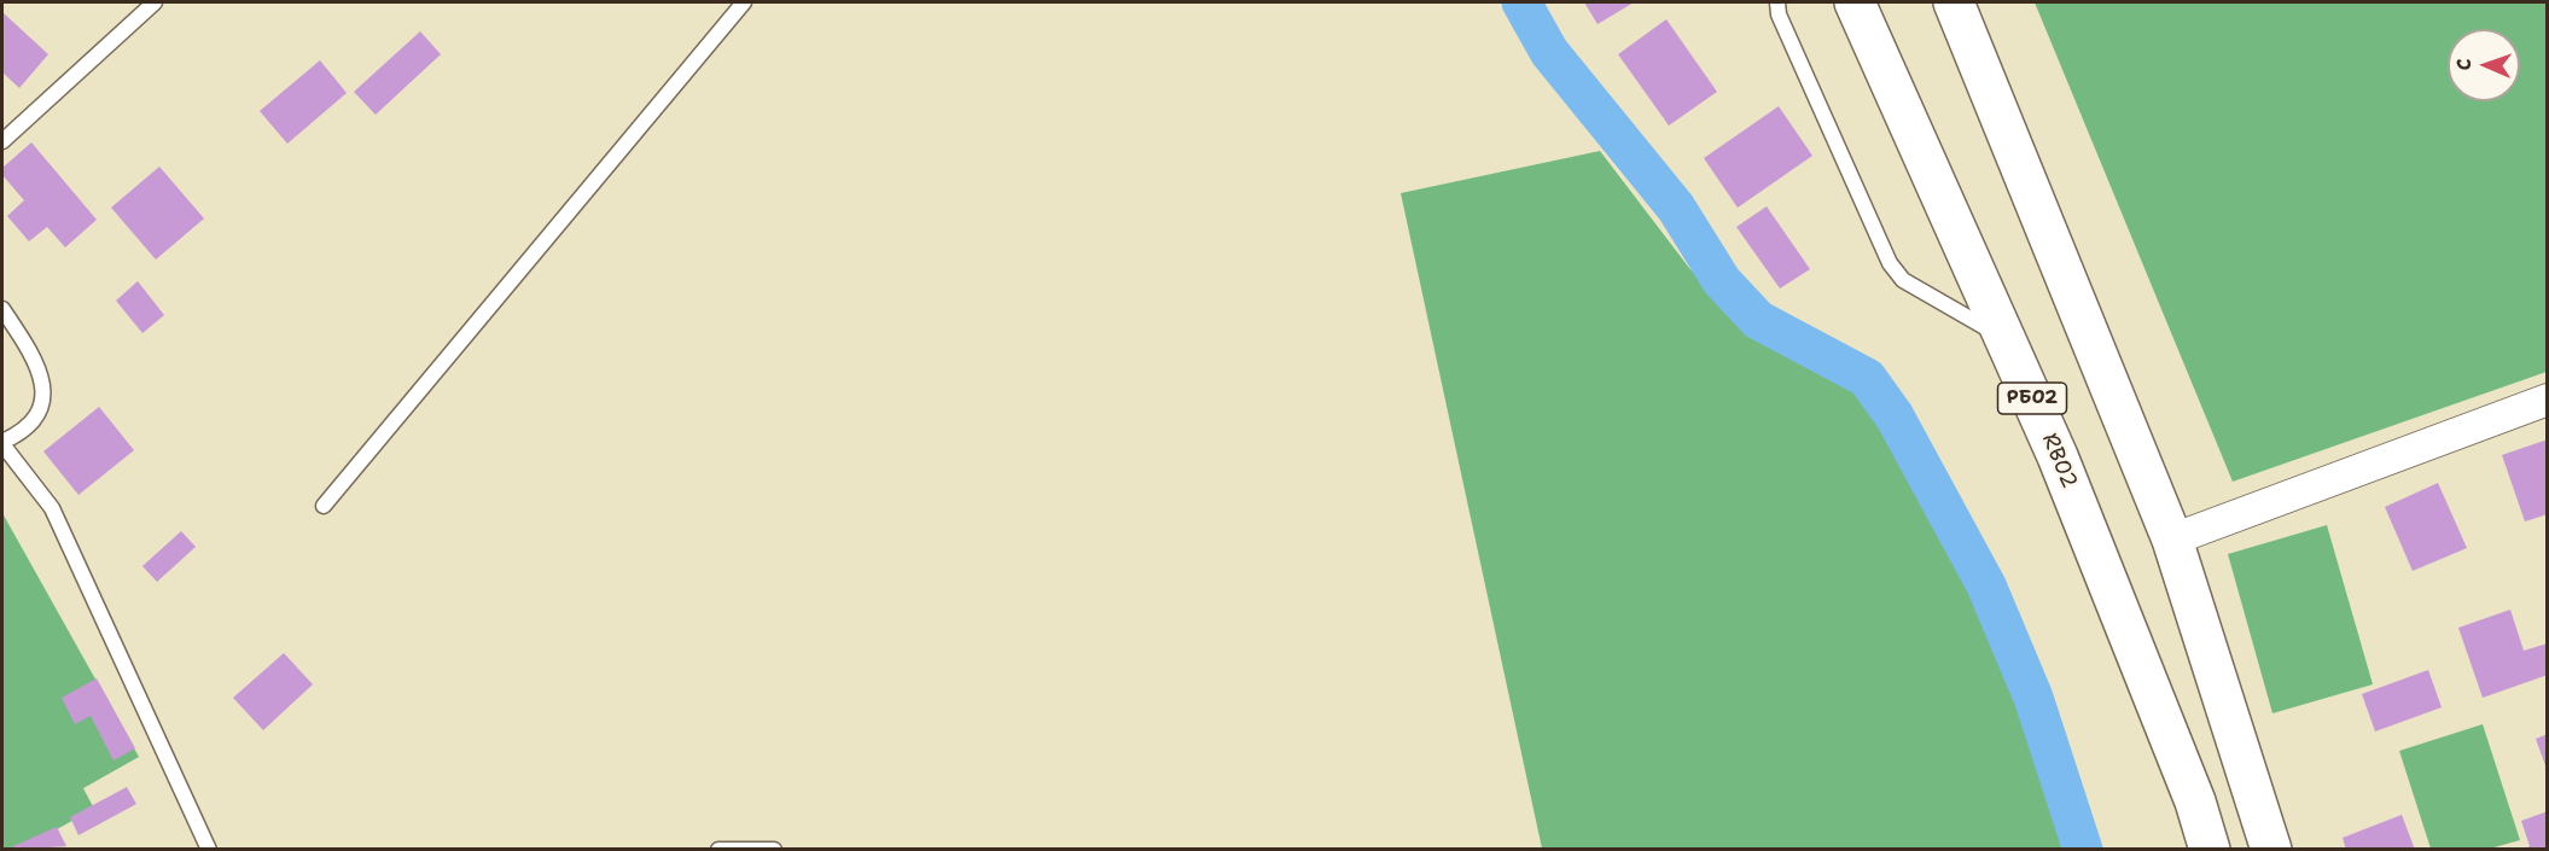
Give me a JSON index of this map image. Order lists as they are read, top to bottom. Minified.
{"streets":{"highway":["РБ02","RB02"]},"north":"left"}
